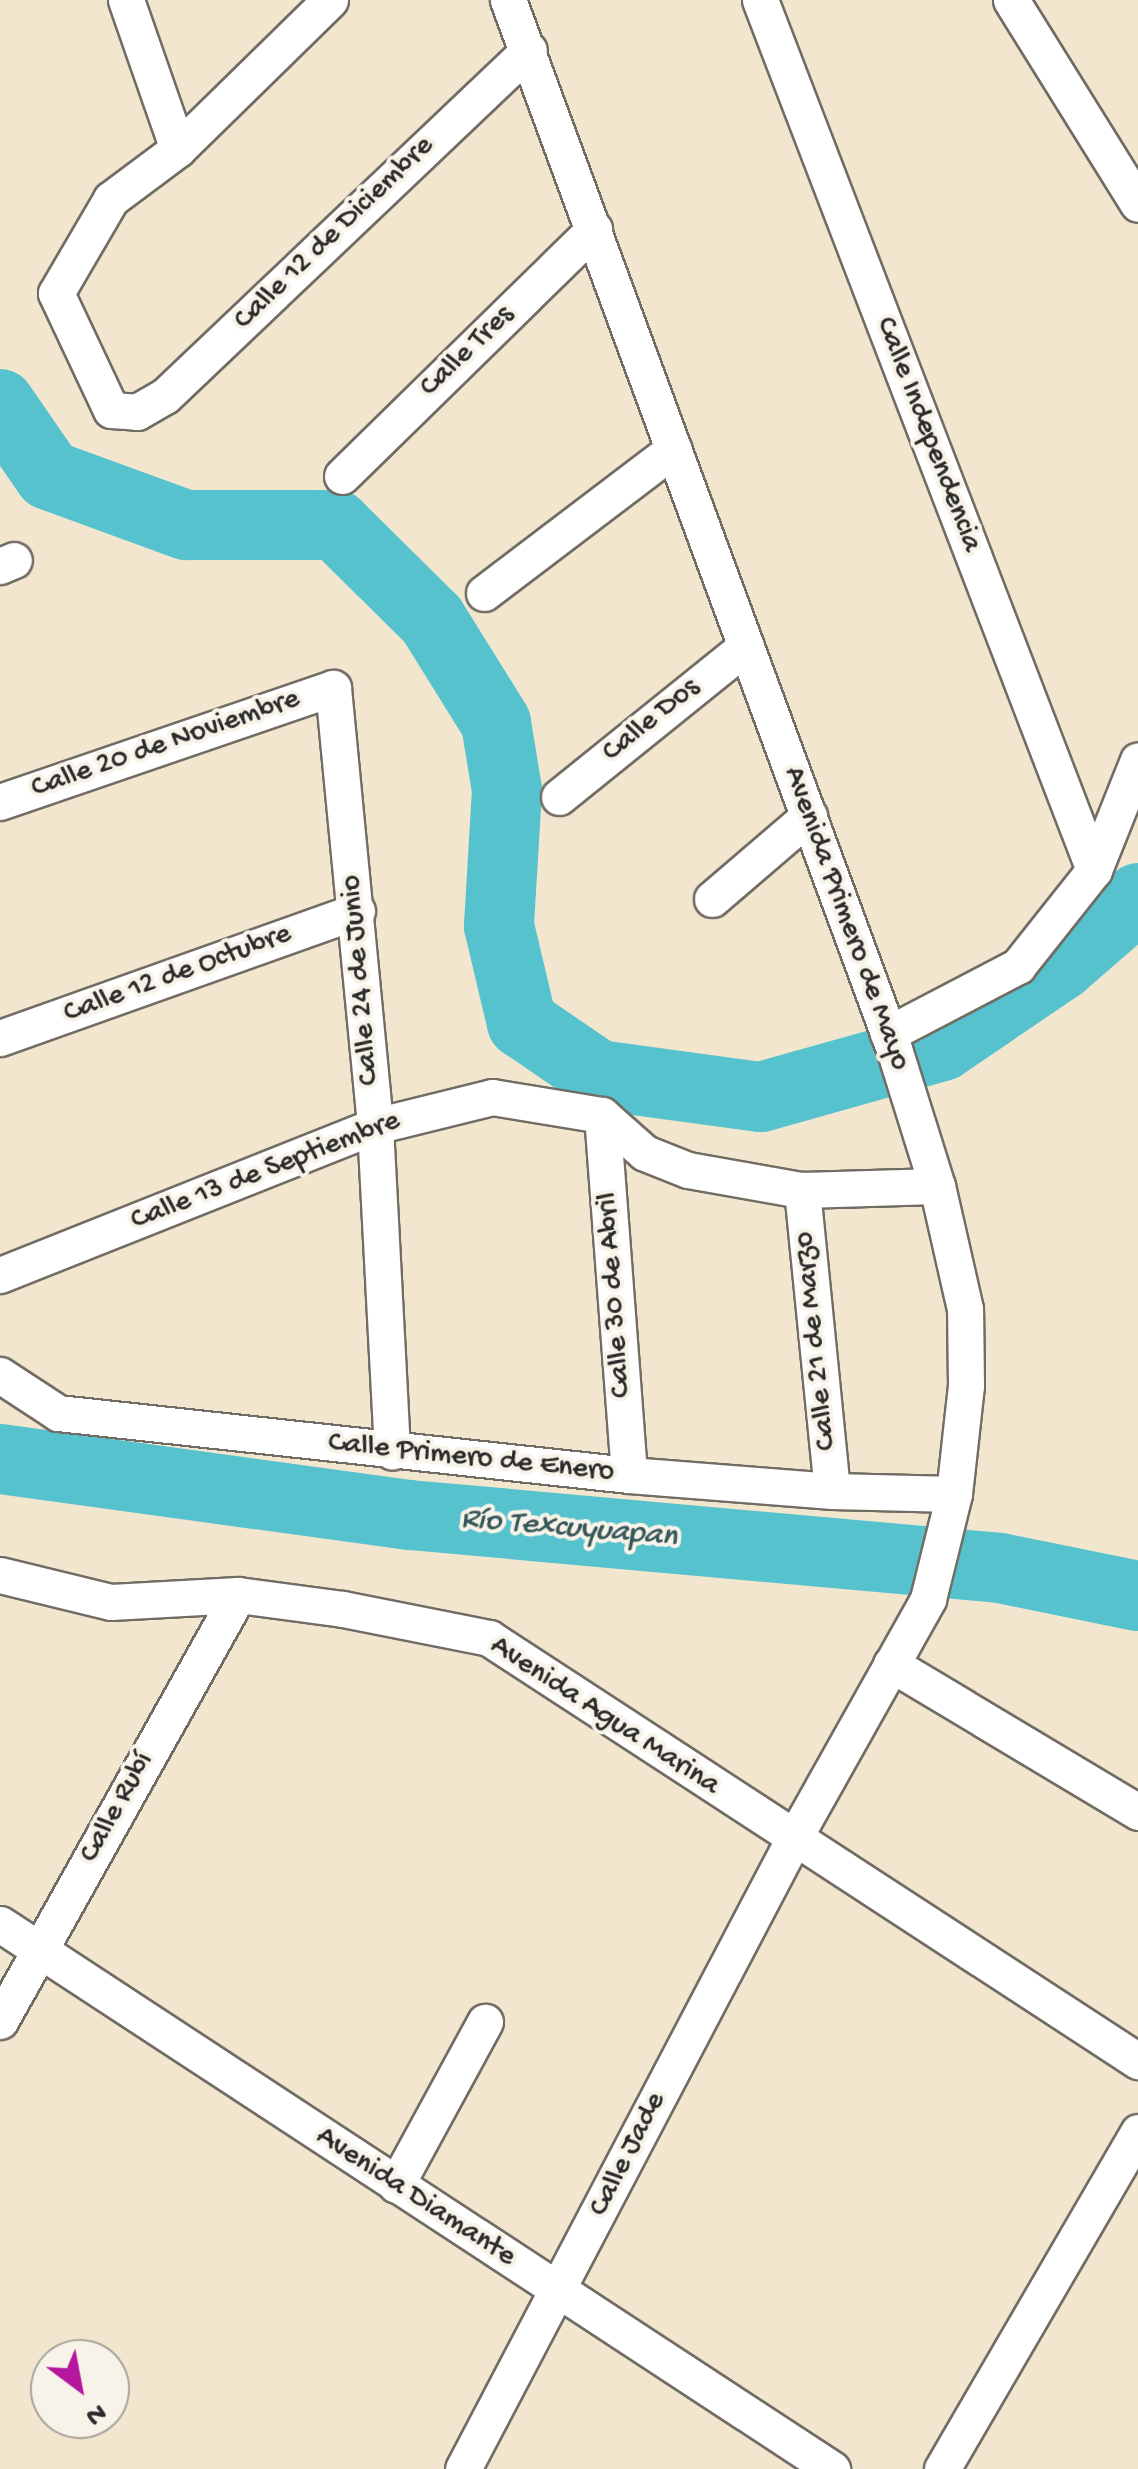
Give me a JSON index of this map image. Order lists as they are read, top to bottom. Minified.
{"streets":{"street":["Calle 12 de Diciembre","Calle Tres","Calle Independencia","Calle Dos","Calle 20 de Noviembre","Avenida Primero de Mayo","Calle 12 de Octubre","Calle 24 de Junio","Calle 13 de Septiembre","Calle 30 de Abril","Calle 21 de Marzo","Calle Primero de Enero","Avenida Agua Marina","Calle Rubí","Calle Jade","Avenida Diamante"]},"crossings":[["Calle 12 de Diciembre","Avenida Primero de Mayo"],["Calle Tres","Avenida Primero de Mayo"],["Calle Dos","Avenida Primero de Mayo"],["Calle 20 de Noviembre","Calle 24 de Junio"],["Avenida Primero de Mayo","Calle Primero de Enero"],["Avenida Primero de Mayo","Avenida Agua Marina"],["Avenida Primero de Mayo","Calle Jade"],["Calle 12 de Octubre","Calle 24 de Junio"],["Calle 24 de Junio","Calle 13 de Septiembre"],["Calle 24 de Junio","Calle Primero de Enero"],["Calle 13 de Septiembre","Calle 30 de Abril"],["Calle 30 de Abril","Calle Primero de Enero"],["Calle 21 de Marzo","Calle Primero de Enero"],["Avenida Agua Marina","Calle Rubí"],["Avenida Agua Marina","Calle Jade"],["Calle Rubí","Avenida Diamante"],["Calle Jade","Avenida Diamante"]],"water":["Río Texcuyuapan"],"north":"bottom right"}
